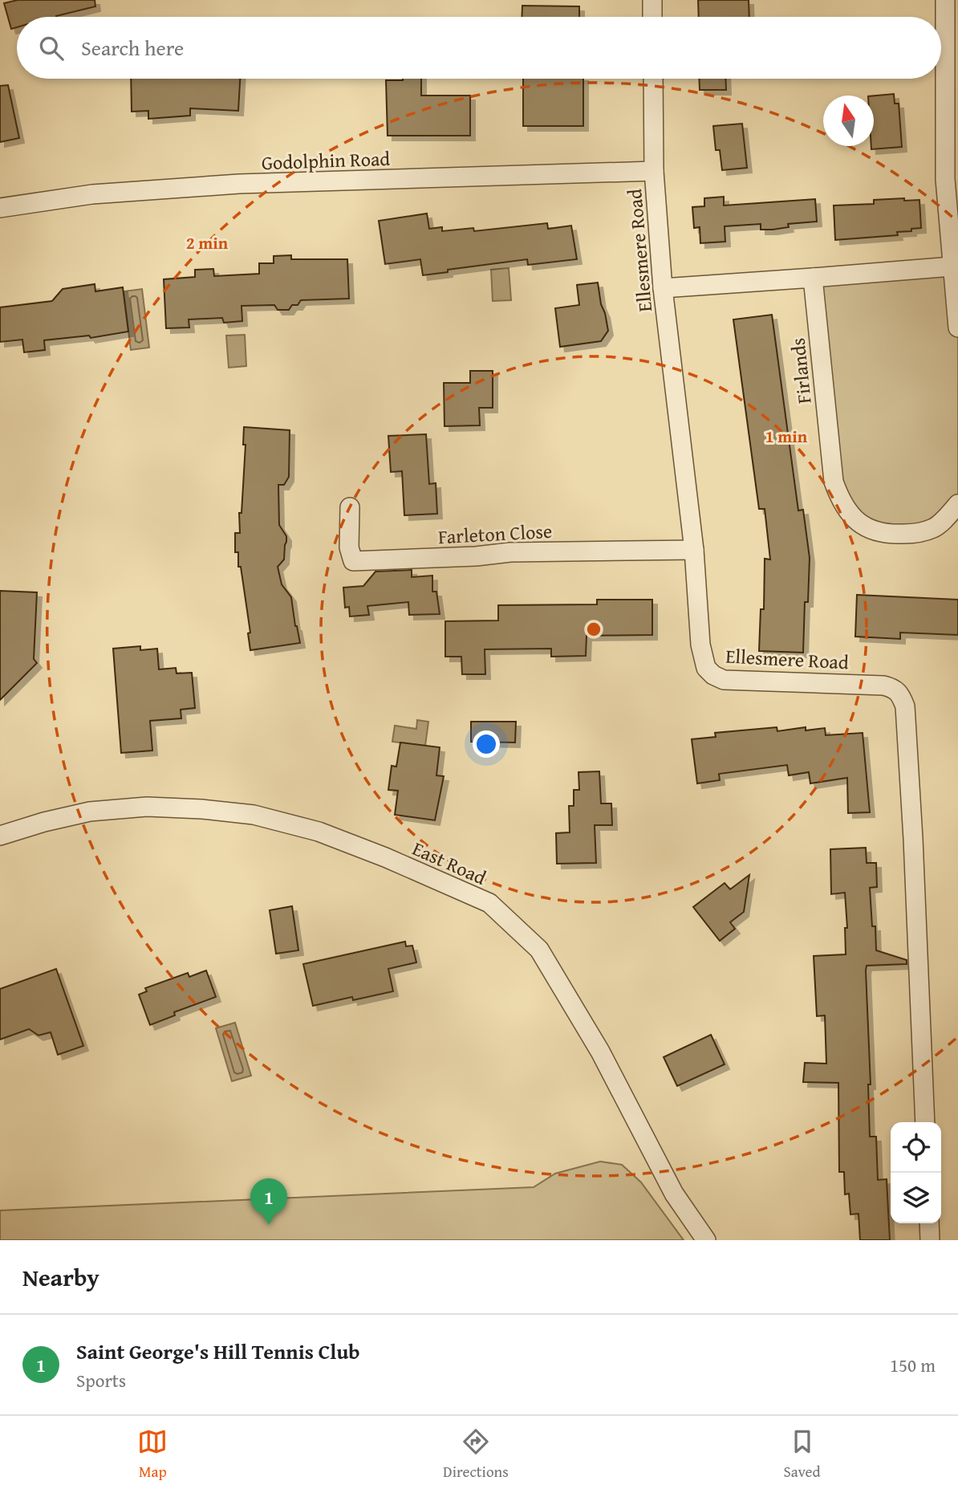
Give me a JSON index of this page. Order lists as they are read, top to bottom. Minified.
{"streets":{"street":["Godolphin Road","Ellesmere Road","Firlands","Farleton Close","East Road"]},"crossings":[["Godolphin Road","Ellesmere Road"],["Ellesmere Road","Farleton Close"]],"north":"top","page":{"search":"Search here","pins":"1","heading":"Nearby","list":[{"mark":"1","name":"Saint George's Hill Tennis Club","note":"Sports","value":"150 m"}],"nav":["Map","Directions","Saved"]},"rings":["2 min","1 min"]}
